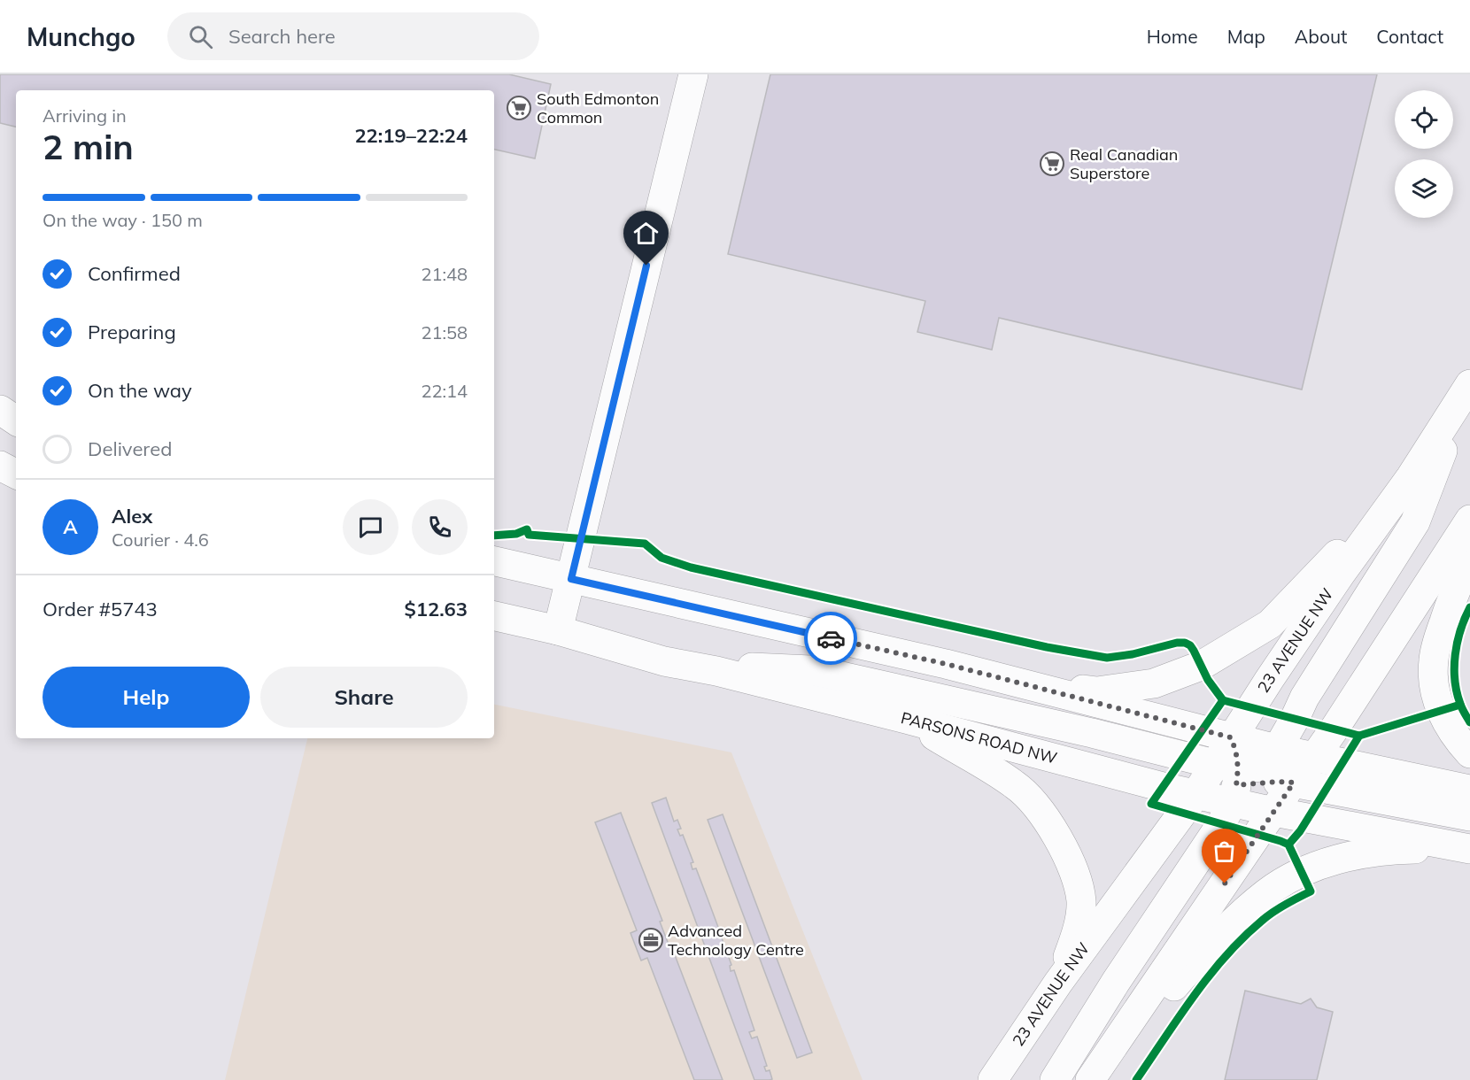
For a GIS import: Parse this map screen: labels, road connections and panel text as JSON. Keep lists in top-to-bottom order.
{
  "streets": {
    "main road": ["23 AVENUE NW", "PARSONS ROAD NW"]
  },
  "crossings": [
    ["23 AVENUE NW", "PARSONS ROAD NW"]
  ],
  "places": {
    "supermarket": ["South Edmonton Common", "Real Canadian Superstore"],
    "office": ["Advanced Technology Centre"]
  },
  "page": {
    "header": "Munchgo",
    "search": "Search here",
    "nav": [
      "Home",
      "Map",
      "About",
      "Contact"
    ],
    "heading": ["2 min", "Arriving in", "22:19–22:24"],
    "panel": [
      "Alex",
      "Courier · 4.6",
      "Order #5743",
      "$12.63"
    ],
    "bar": "On the way · 150 m",
    "list": [
      ["Confirmed", "21:48"],
      ["Preparing", "21:58"],
      ["On the way", "22:14"],
      "Delivered"
    ],
    "round": "A",
    "buttons": ["Help", "Share"]
  }
}
